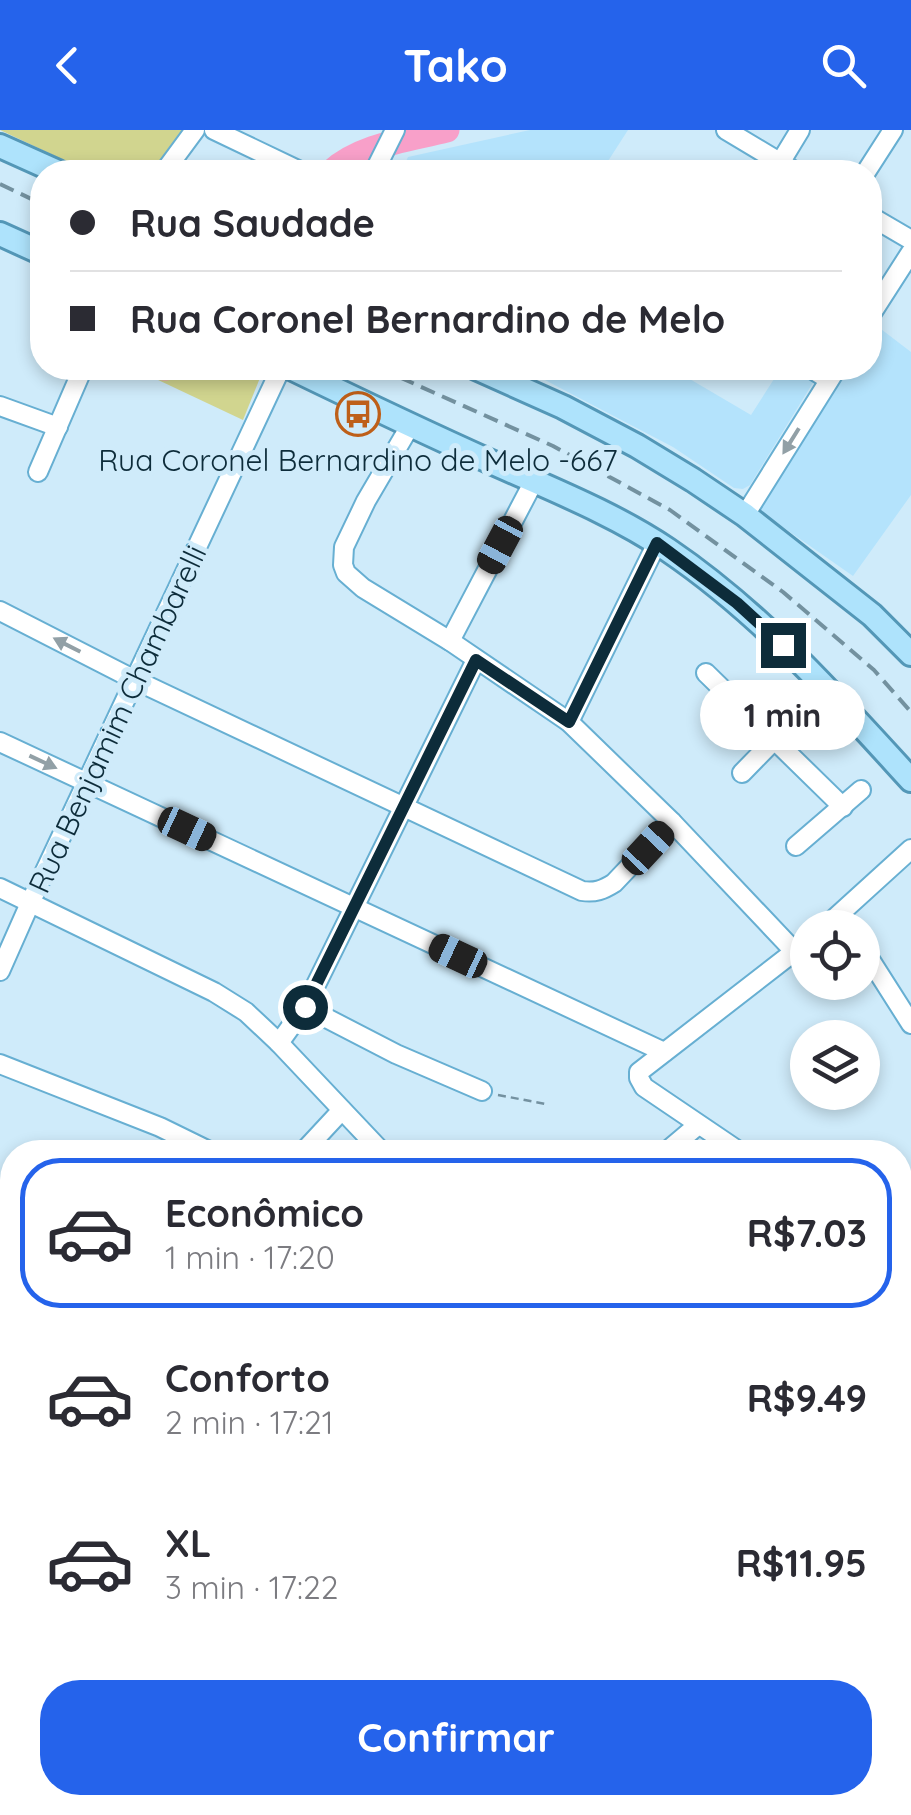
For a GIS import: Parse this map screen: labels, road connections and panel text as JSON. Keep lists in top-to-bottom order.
{
  "streets": {
    "street": ["Rua Benjamim Chambarelli"]
  },
  "places": {
    "bus stop": ["Rua Coronel Bernardino de Melo -667"]
  },
  "page": {
    "header": "Tako",
    "banner": ["Rua Saudade", "Rua Coronel Bernardino de Melo"],
    "bubble": "1 min",
    "list": [
      {
        "name": "Econômico",
        "note": "1 min · 17:20",
        "value": "R$7.03"
      },
      {
        "name": "Conforto",
        "note": "2 min · 17:21",
        "value": "R$9.49"
      },
      {
        "name": "XL",
        "note": "3 min · 17:22",
        "value": "R$11.95"
      }
    ],
    "buttons": "Confirmar"
  }
}
